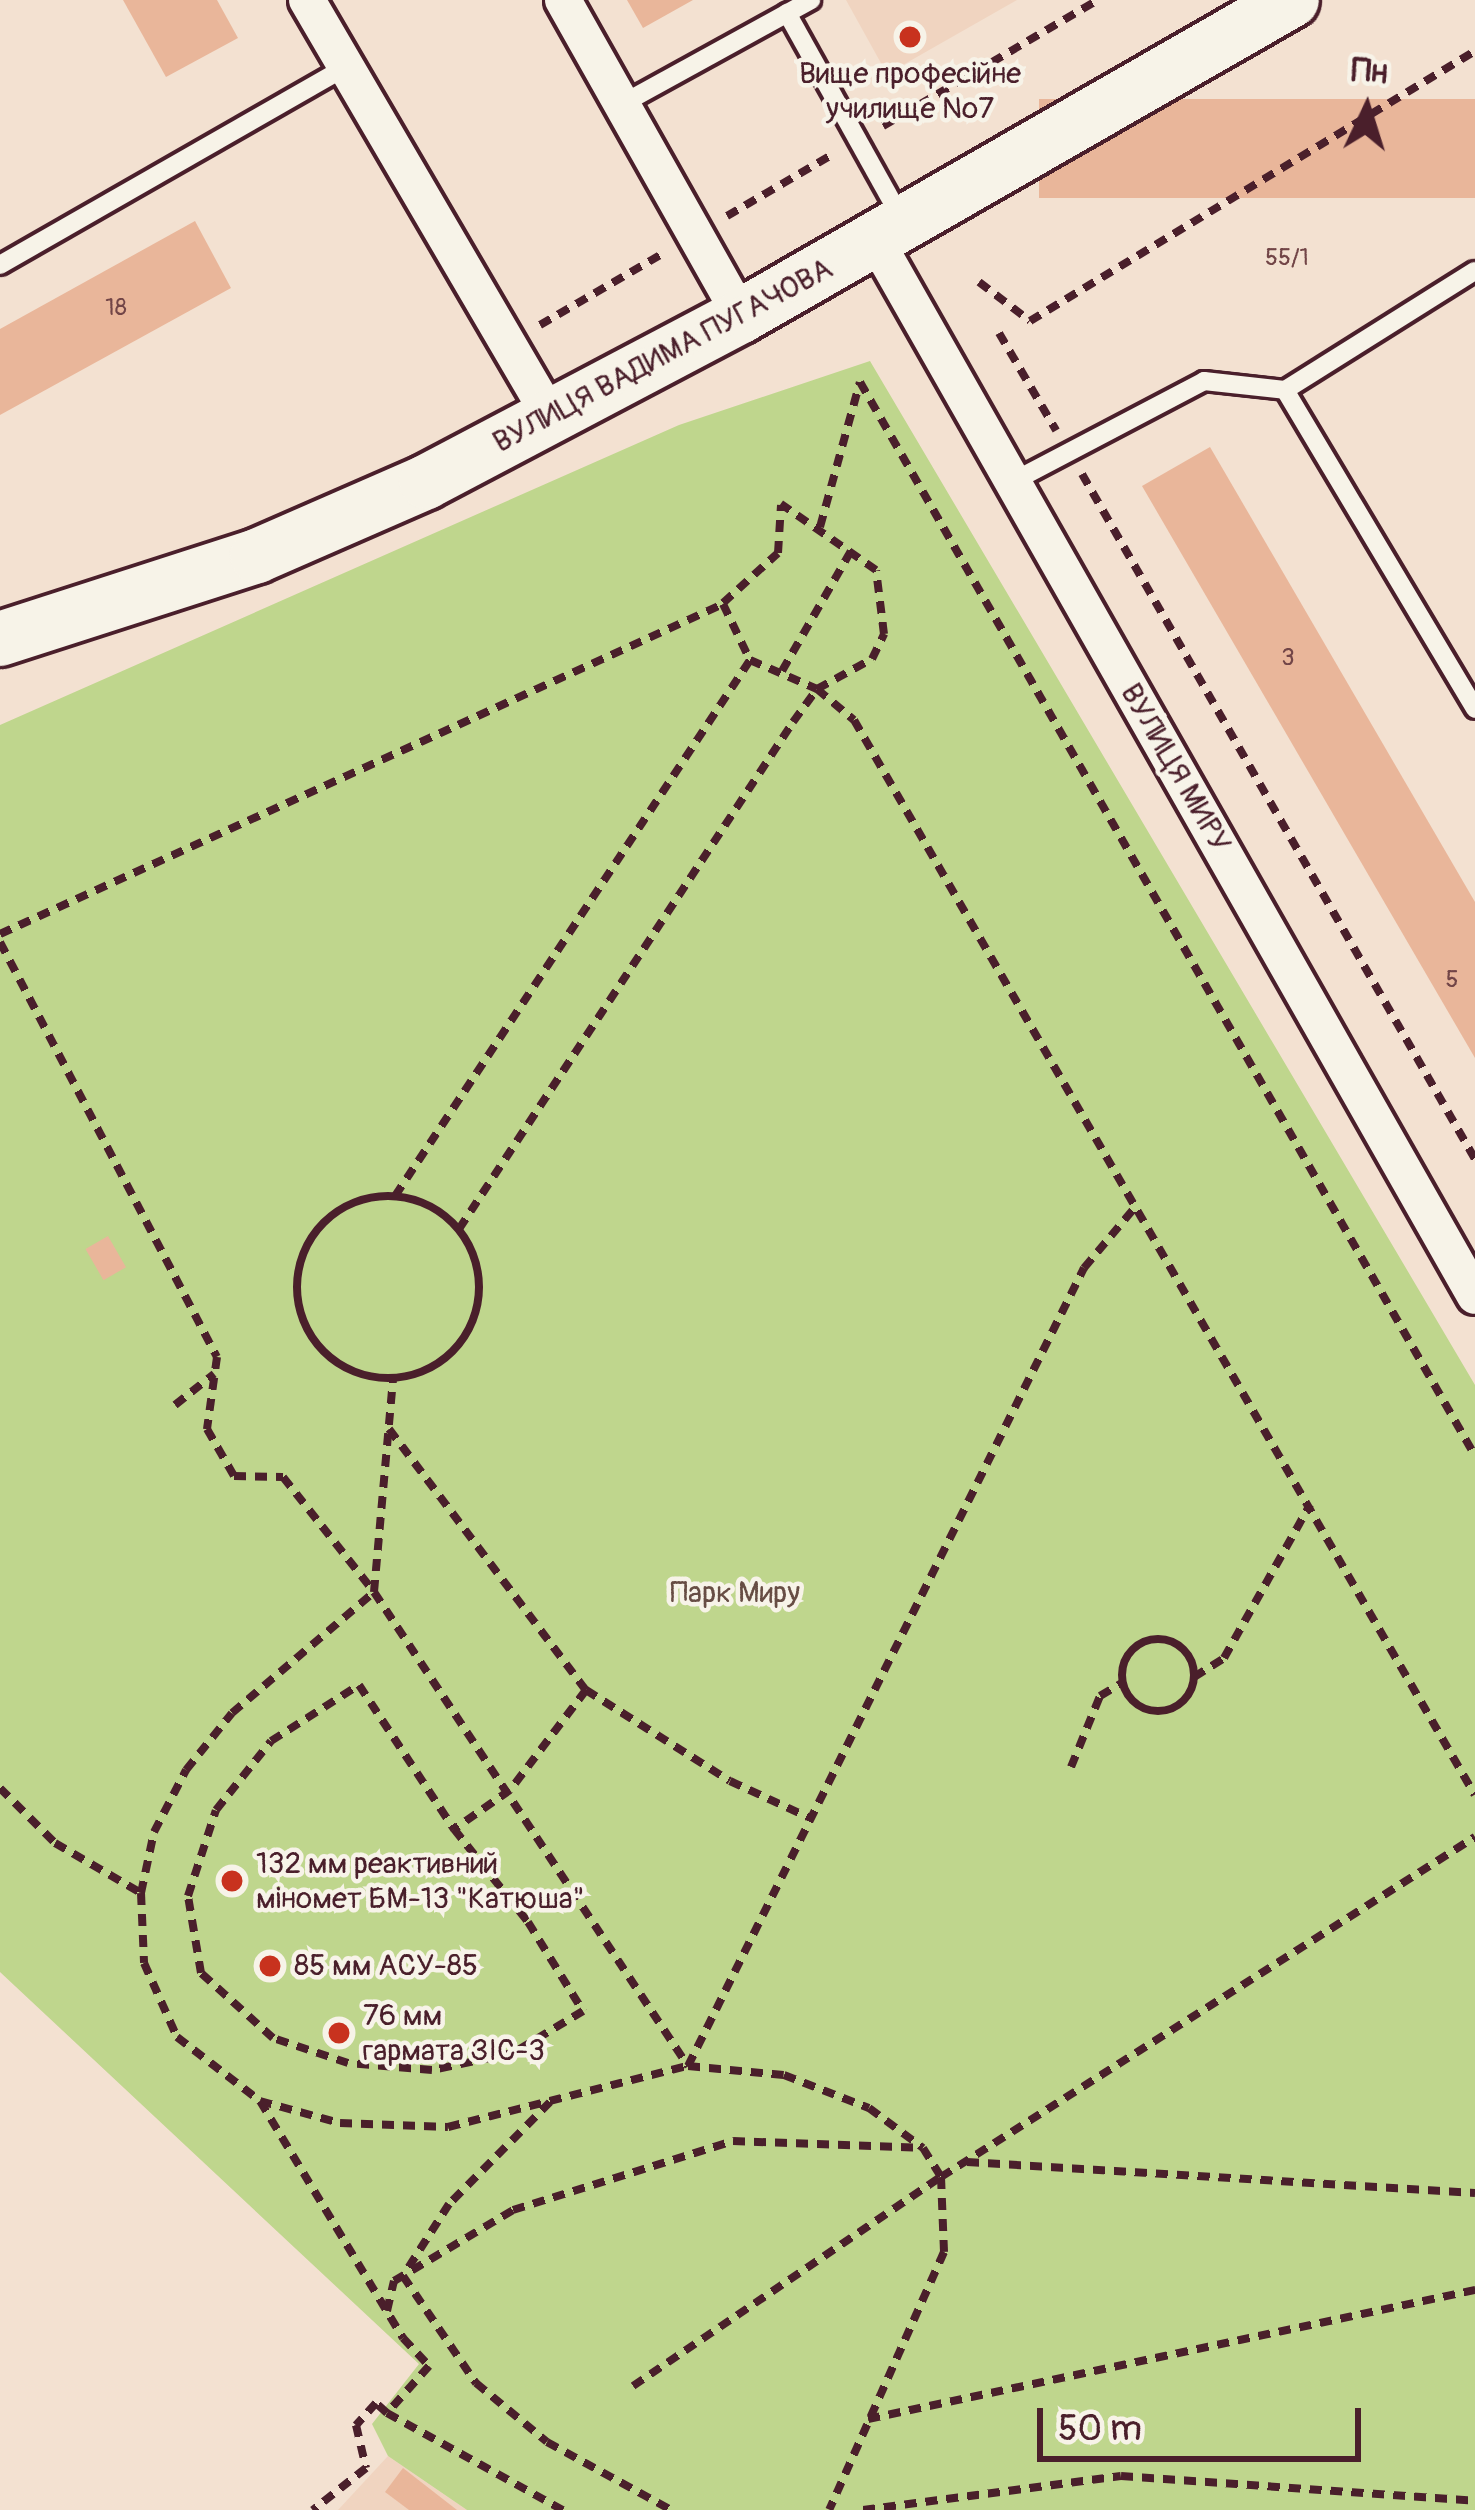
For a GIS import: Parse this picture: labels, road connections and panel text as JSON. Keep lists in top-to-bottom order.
{
  "streets": {
    "street": ["ВУЛИЦЯ ВАДИМА ПУГАЧОВА", "ВУЛИЦЯ МИРУ"]
  },
  "crossings": [
    ["ВУЛИЦЯ ВАДИМА ПУГАЧОВА", "ВУЛИЦЯ МИРУ"]
  ],
  "parks": ["Парк Миру"],
  "places": [
    "Вище професійне училище №7",
    "132 мм реактивний міномет БМ-13 \"Катюша\"",
    "85 мм АСУ-85",
    "76 мм гармата ЗІС-3"
  ],
  "house_numbers": [
    "55/1",
    "18",
    "3",
    "5"
  ],
  "scale_bar": "50 m",
  "north": "top"
}
